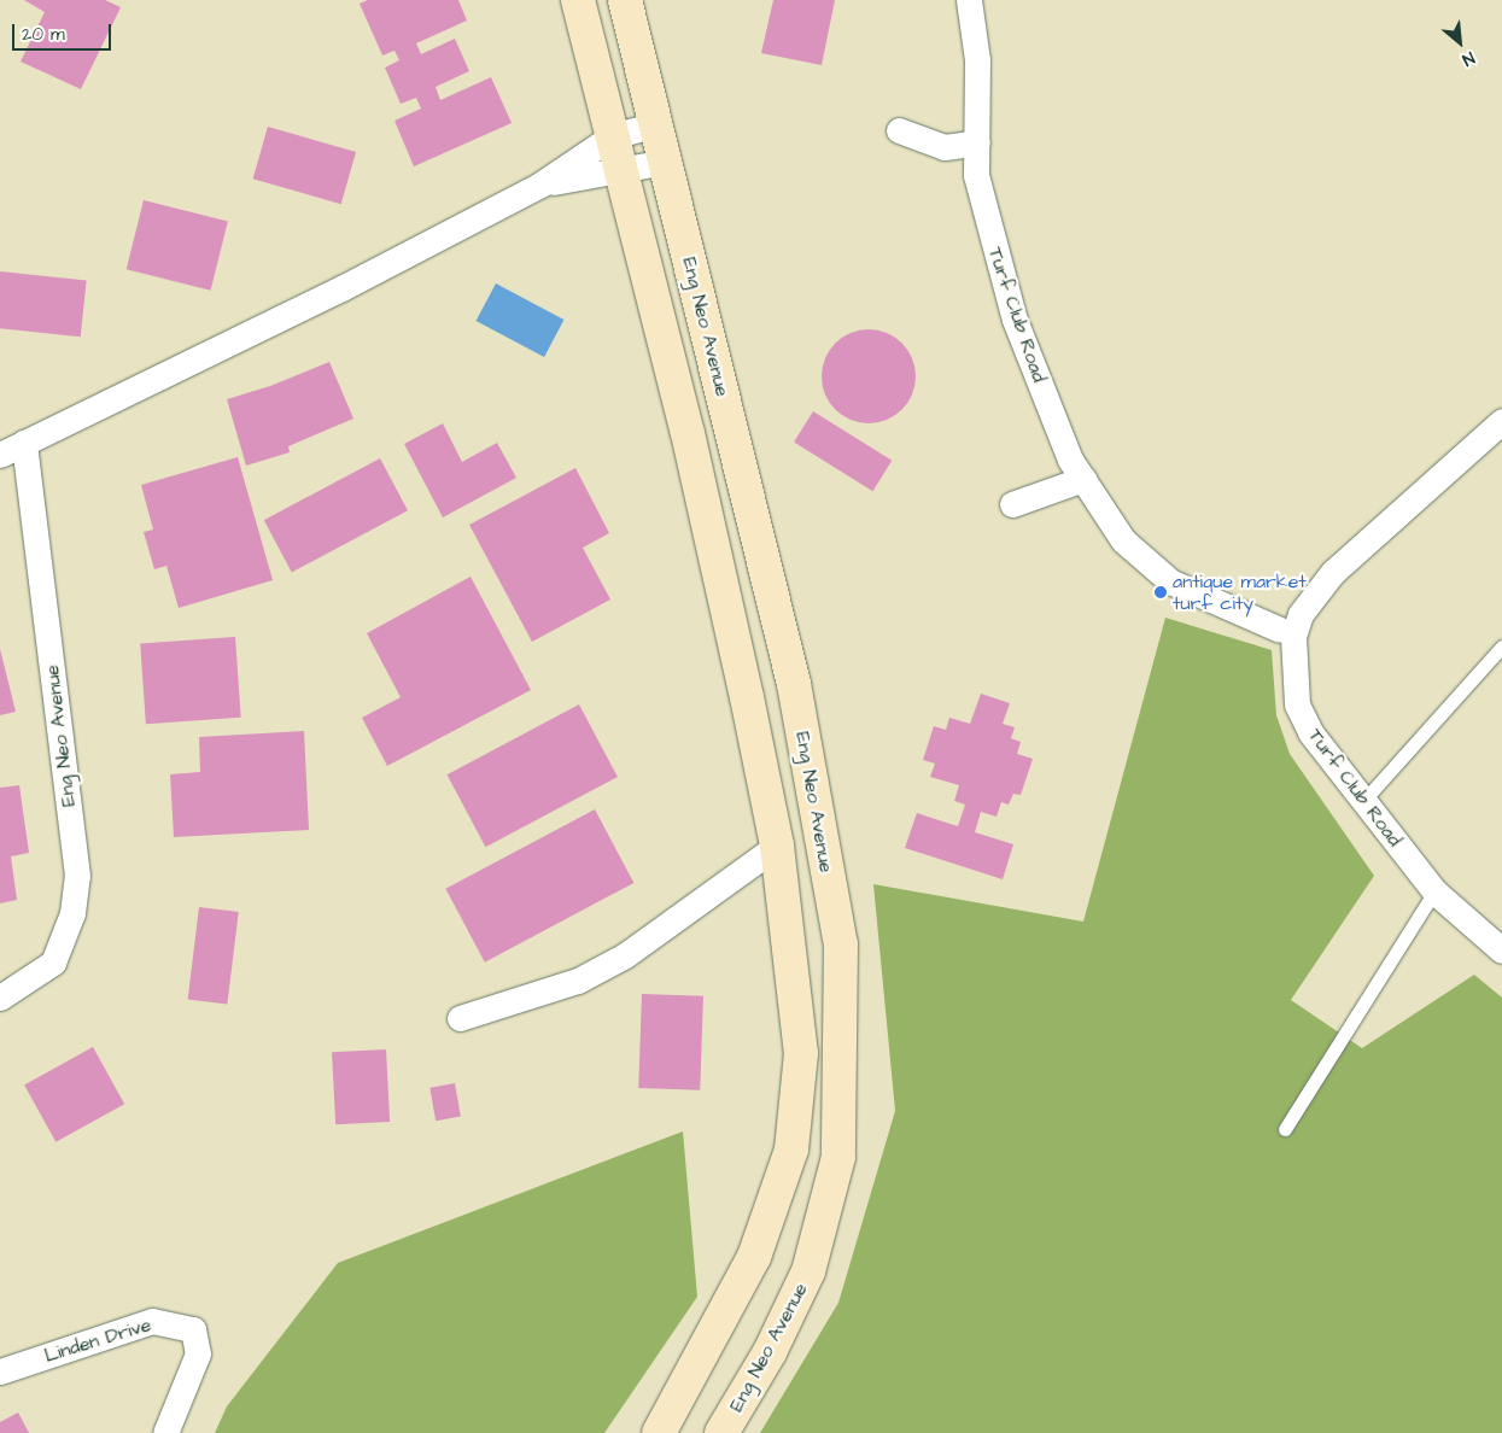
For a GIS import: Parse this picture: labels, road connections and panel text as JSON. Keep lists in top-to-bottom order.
{
  "streets": {
    "main road": ["Eng Neo Avenue"],
    "street": ["Turf Club Road", "Linden Drive"]
  },
  "places": ["antique market turf city"],
  "scale_bar": "20 m",
  "north": "bottom right"
}
